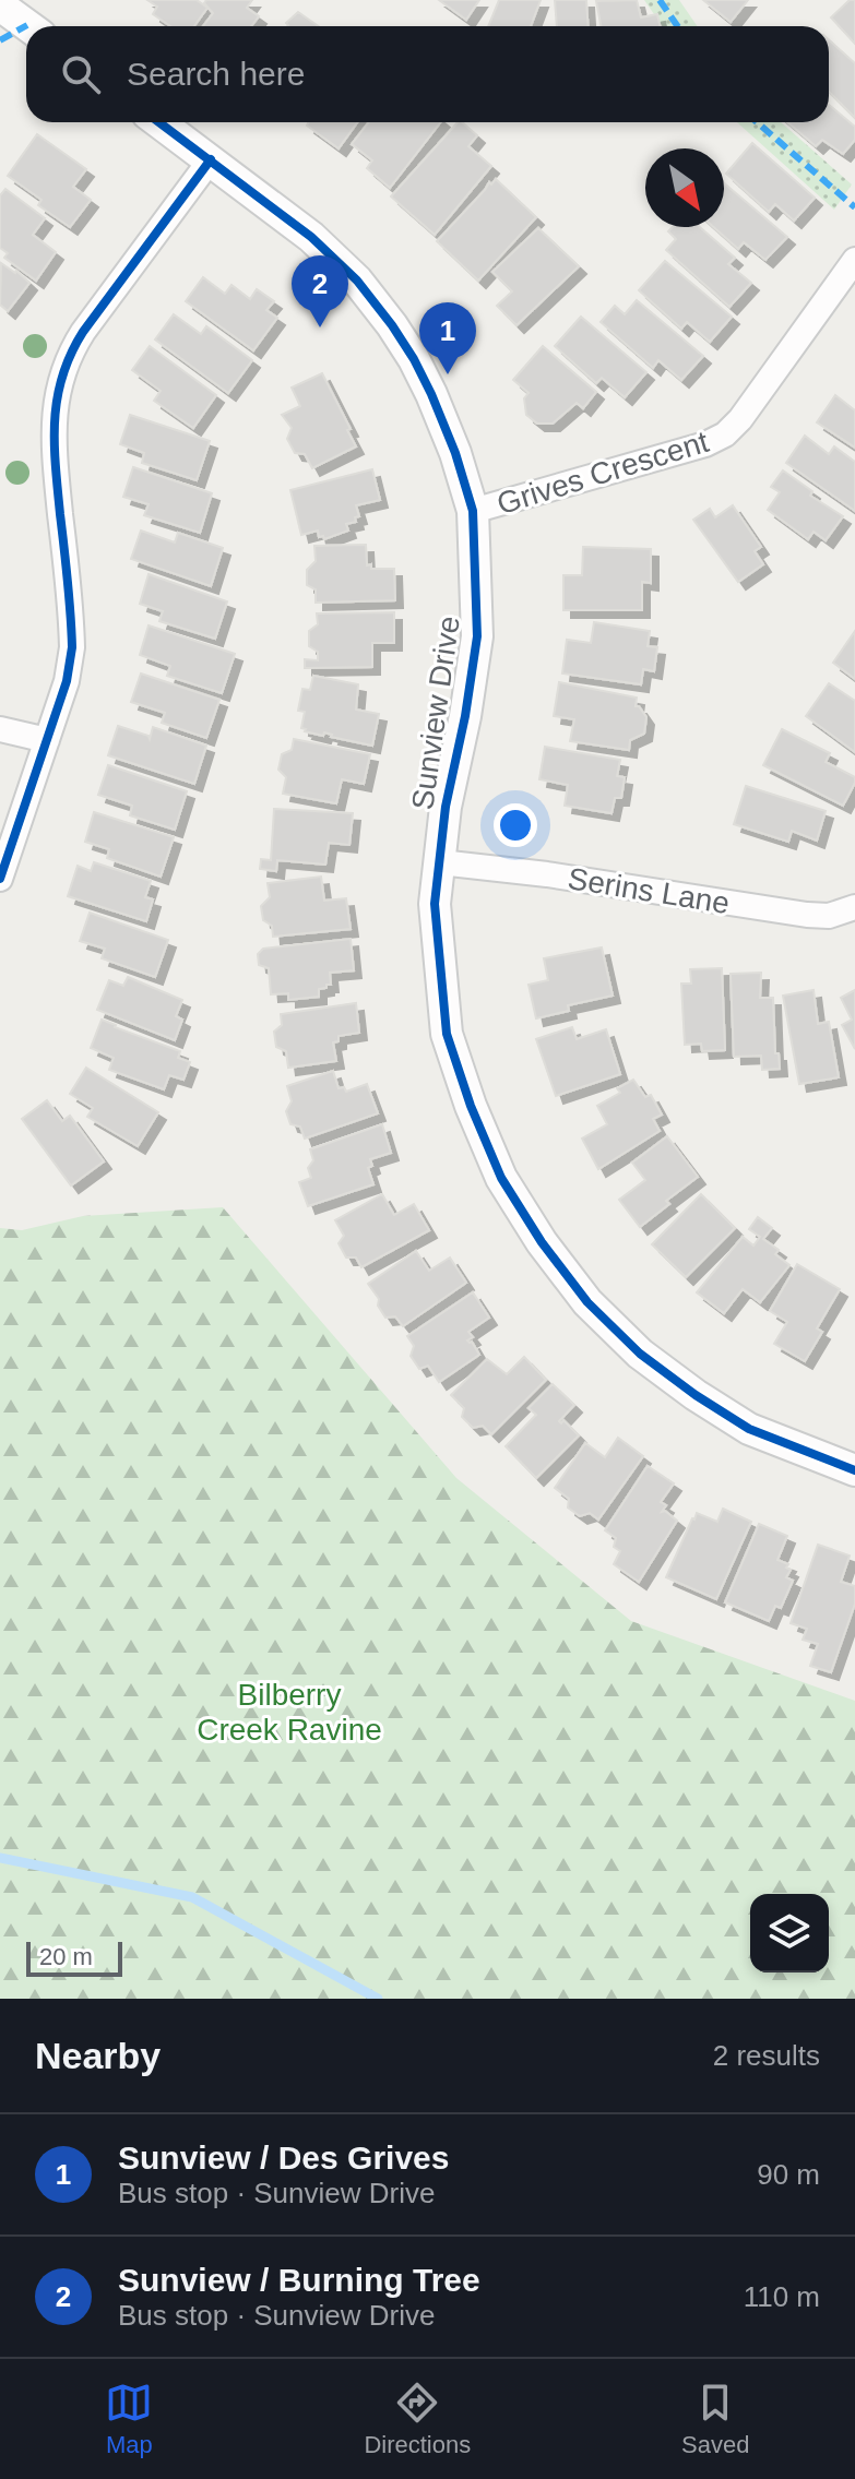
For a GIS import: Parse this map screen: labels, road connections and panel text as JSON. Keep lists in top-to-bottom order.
{
  "streets": {
    "street": ["Grives Crescent", "Sunview Drive", "Serins Lane"]
  },
  "crossings": [
    ["Grives Crescent", "Sunview Drive"],
    ["Sunview Drive", "Serins Lane"]
  ],
  "parks": ["Bilberry Creek Ravine"],
  "scale_bar": "20 m",
  "north": "bottom right",
  "page": {
    "search": "Search here",
    "pins": ["2", "1"],
    "scale": "20 m",
    "heading": ["Nearby", "2 results"],
    "list": [
      {
        "mark": "1",
        "name": "Sunview / Des Grives",
        "note": "Bus stop · Sunview Drive",
        "value": "90 m"
      },
      {
        "mark": "2",
        "name": "Sunview / Burning Tree",
        "note": "Bus stop · Sunview Drive",
        "value": "110 m"
      }
    ],
    "nav": ["Map", "Directions", "Saved"]
  }
}
